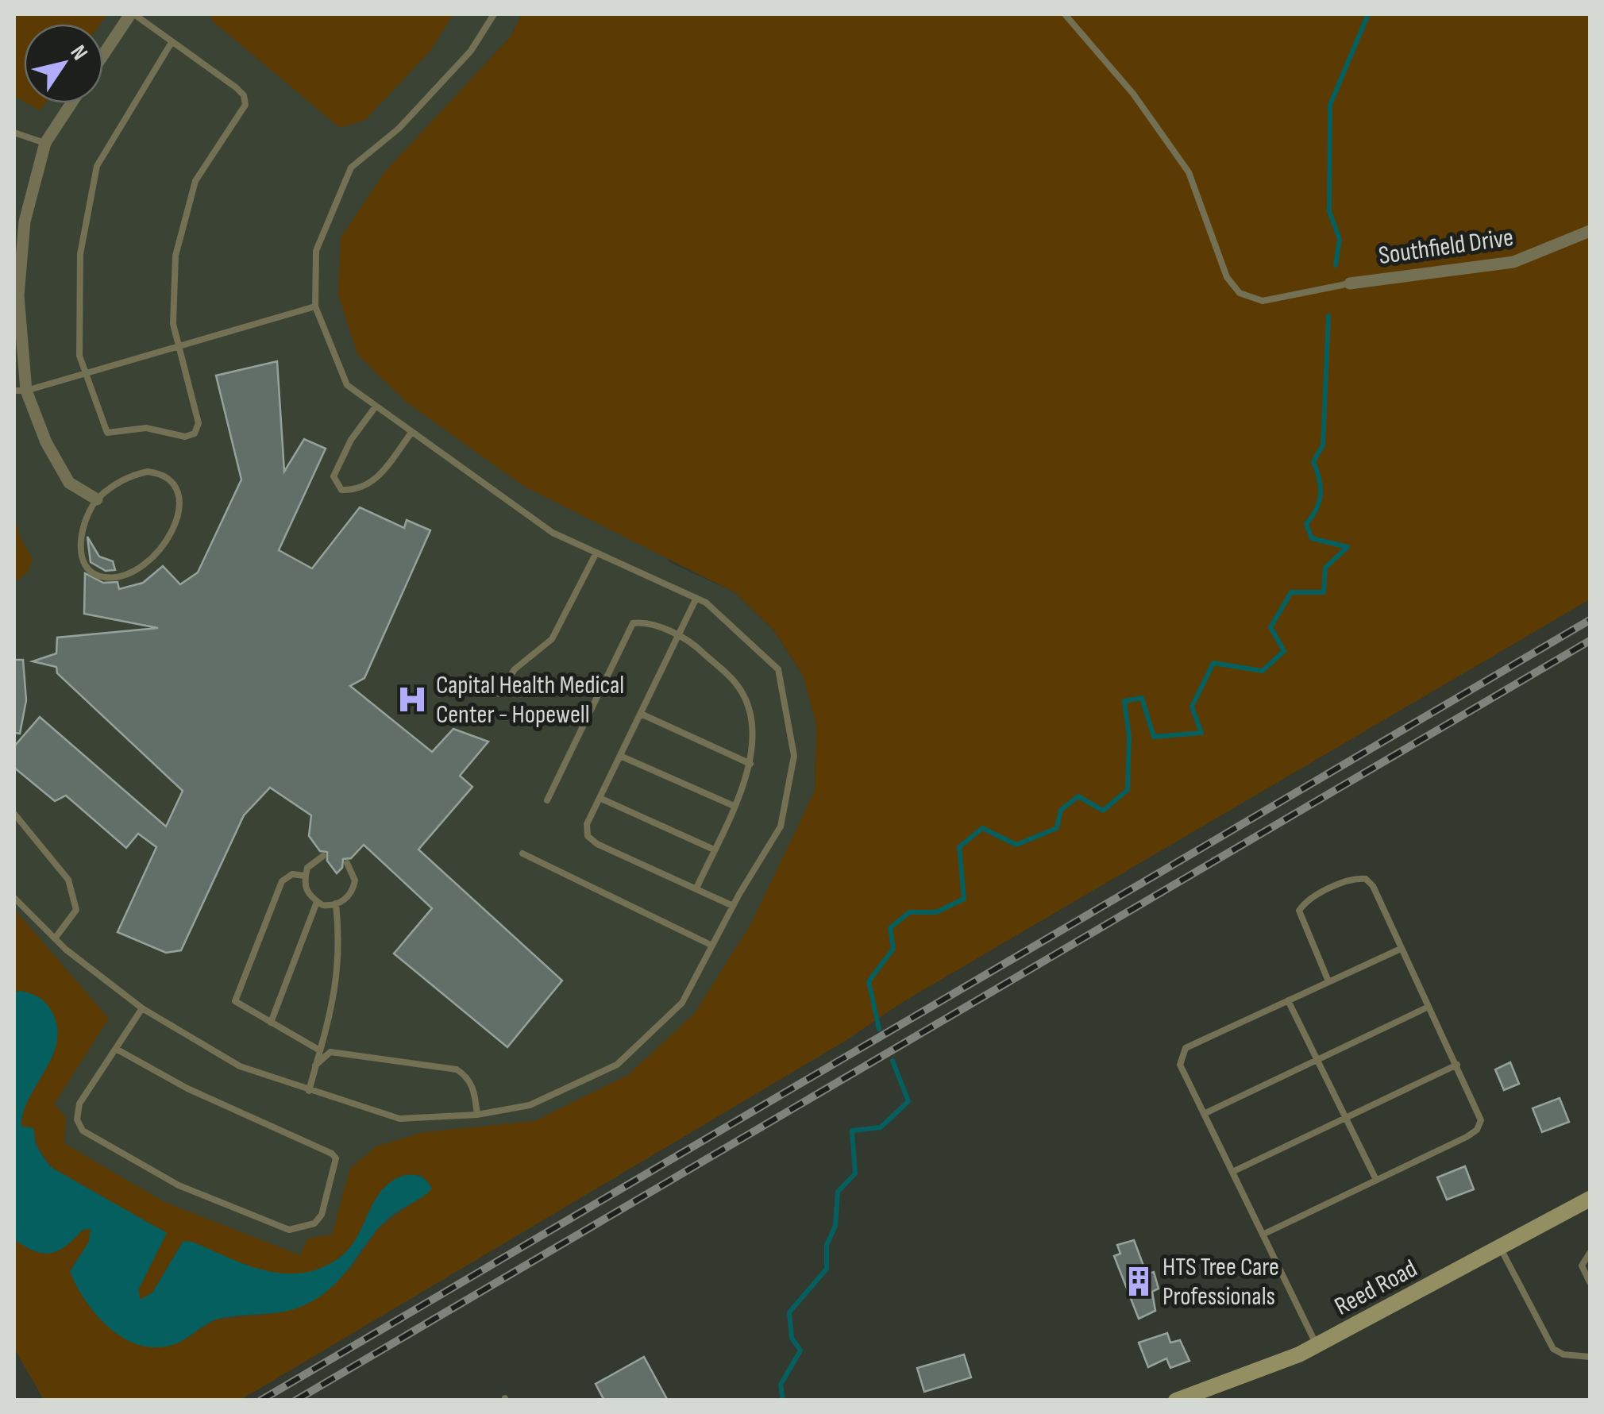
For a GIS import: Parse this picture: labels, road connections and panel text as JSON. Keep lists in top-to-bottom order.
{
  "streets": {
    "street": ["Southfield Drive", "Reed Road"]
  },
  "places": {
    "hospital": ["Capital Health Medical Center - Hopewell"],
    "building": ["HTS Tree Care Professionals"]
  },
  "north": "top right"
}
